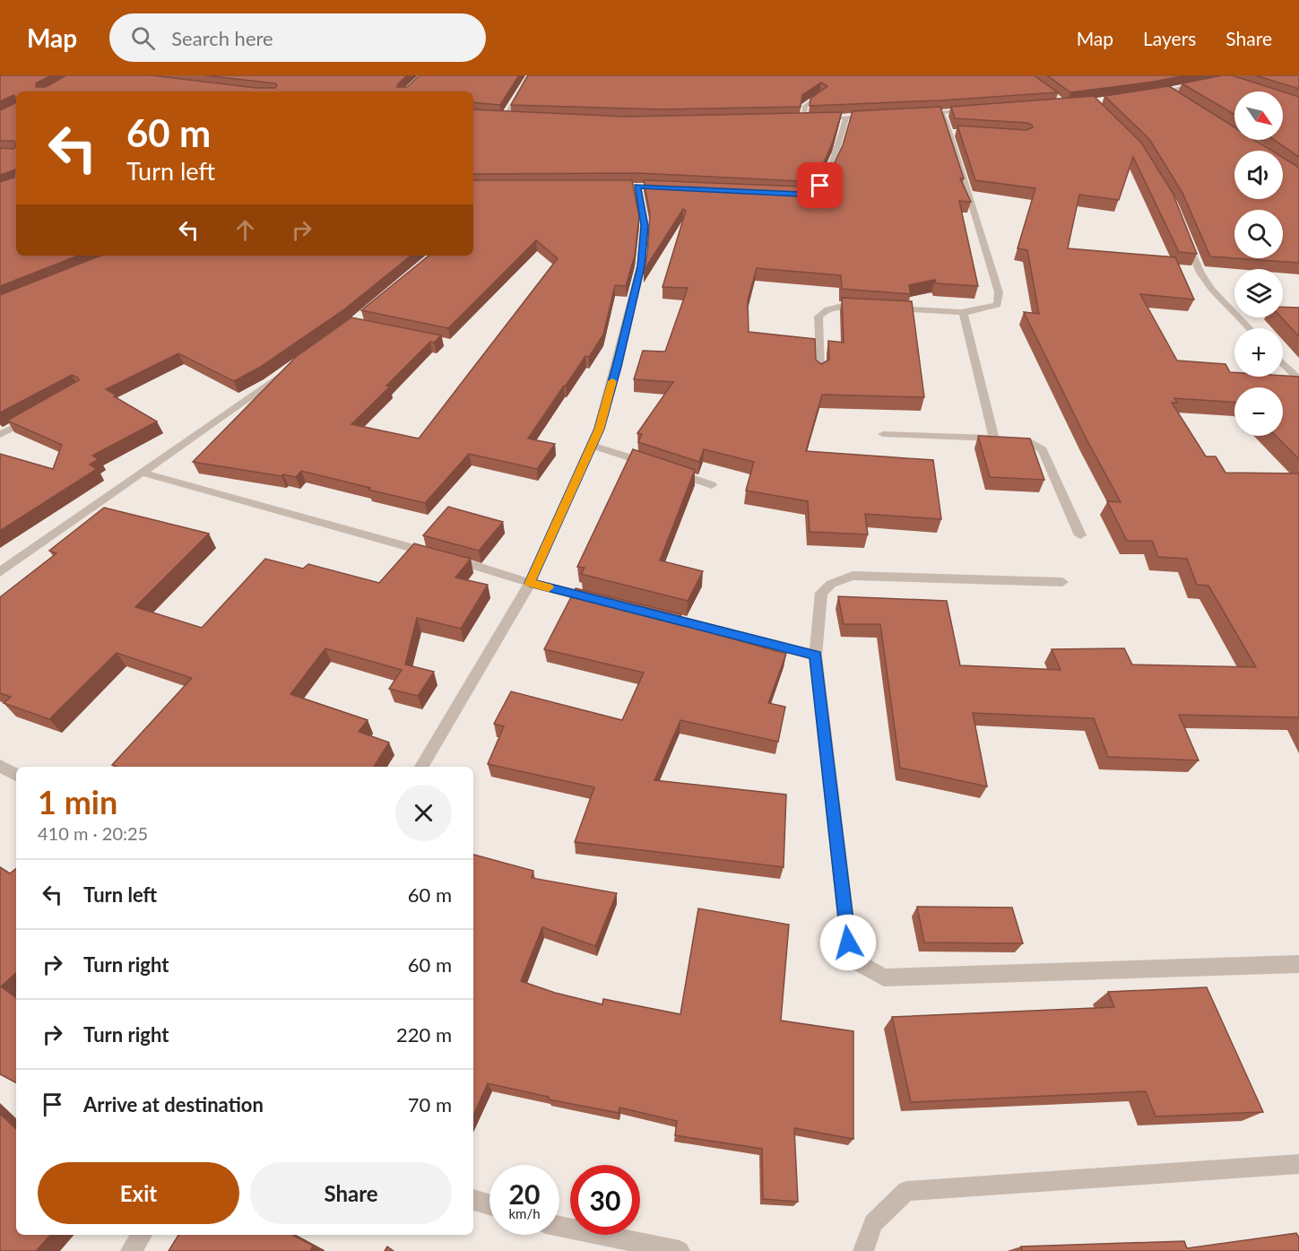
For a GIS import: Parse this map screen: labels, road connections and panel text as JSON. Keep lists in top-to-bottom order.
{
  "north": "bottom right",
  "page": {
    "header": "Map",
    "search": "Search here",
    "nav": ["Map", "Layers", "Share"],
    "map_buttons": ["+", "−"],
    "turn": ["60 m", "Turn left"],
    "heading": ["1 min", "410 m · 20:25"],
    "list": [
      {
        "name": "Turn left",
        "value": "60 m"
      },
      {
        "name": "Turn right",
        "value": "60 m"
      },
      {
        "name": "Turn right",
        "value": "220 m"
      },
      {
        "name": "Arrive at destination",
        "value": "70 m"
      }
    ],
    "buttons": ["Exit", "Share"],
    "speed": "20 km/h",
    "limit": "30"
  }
}
